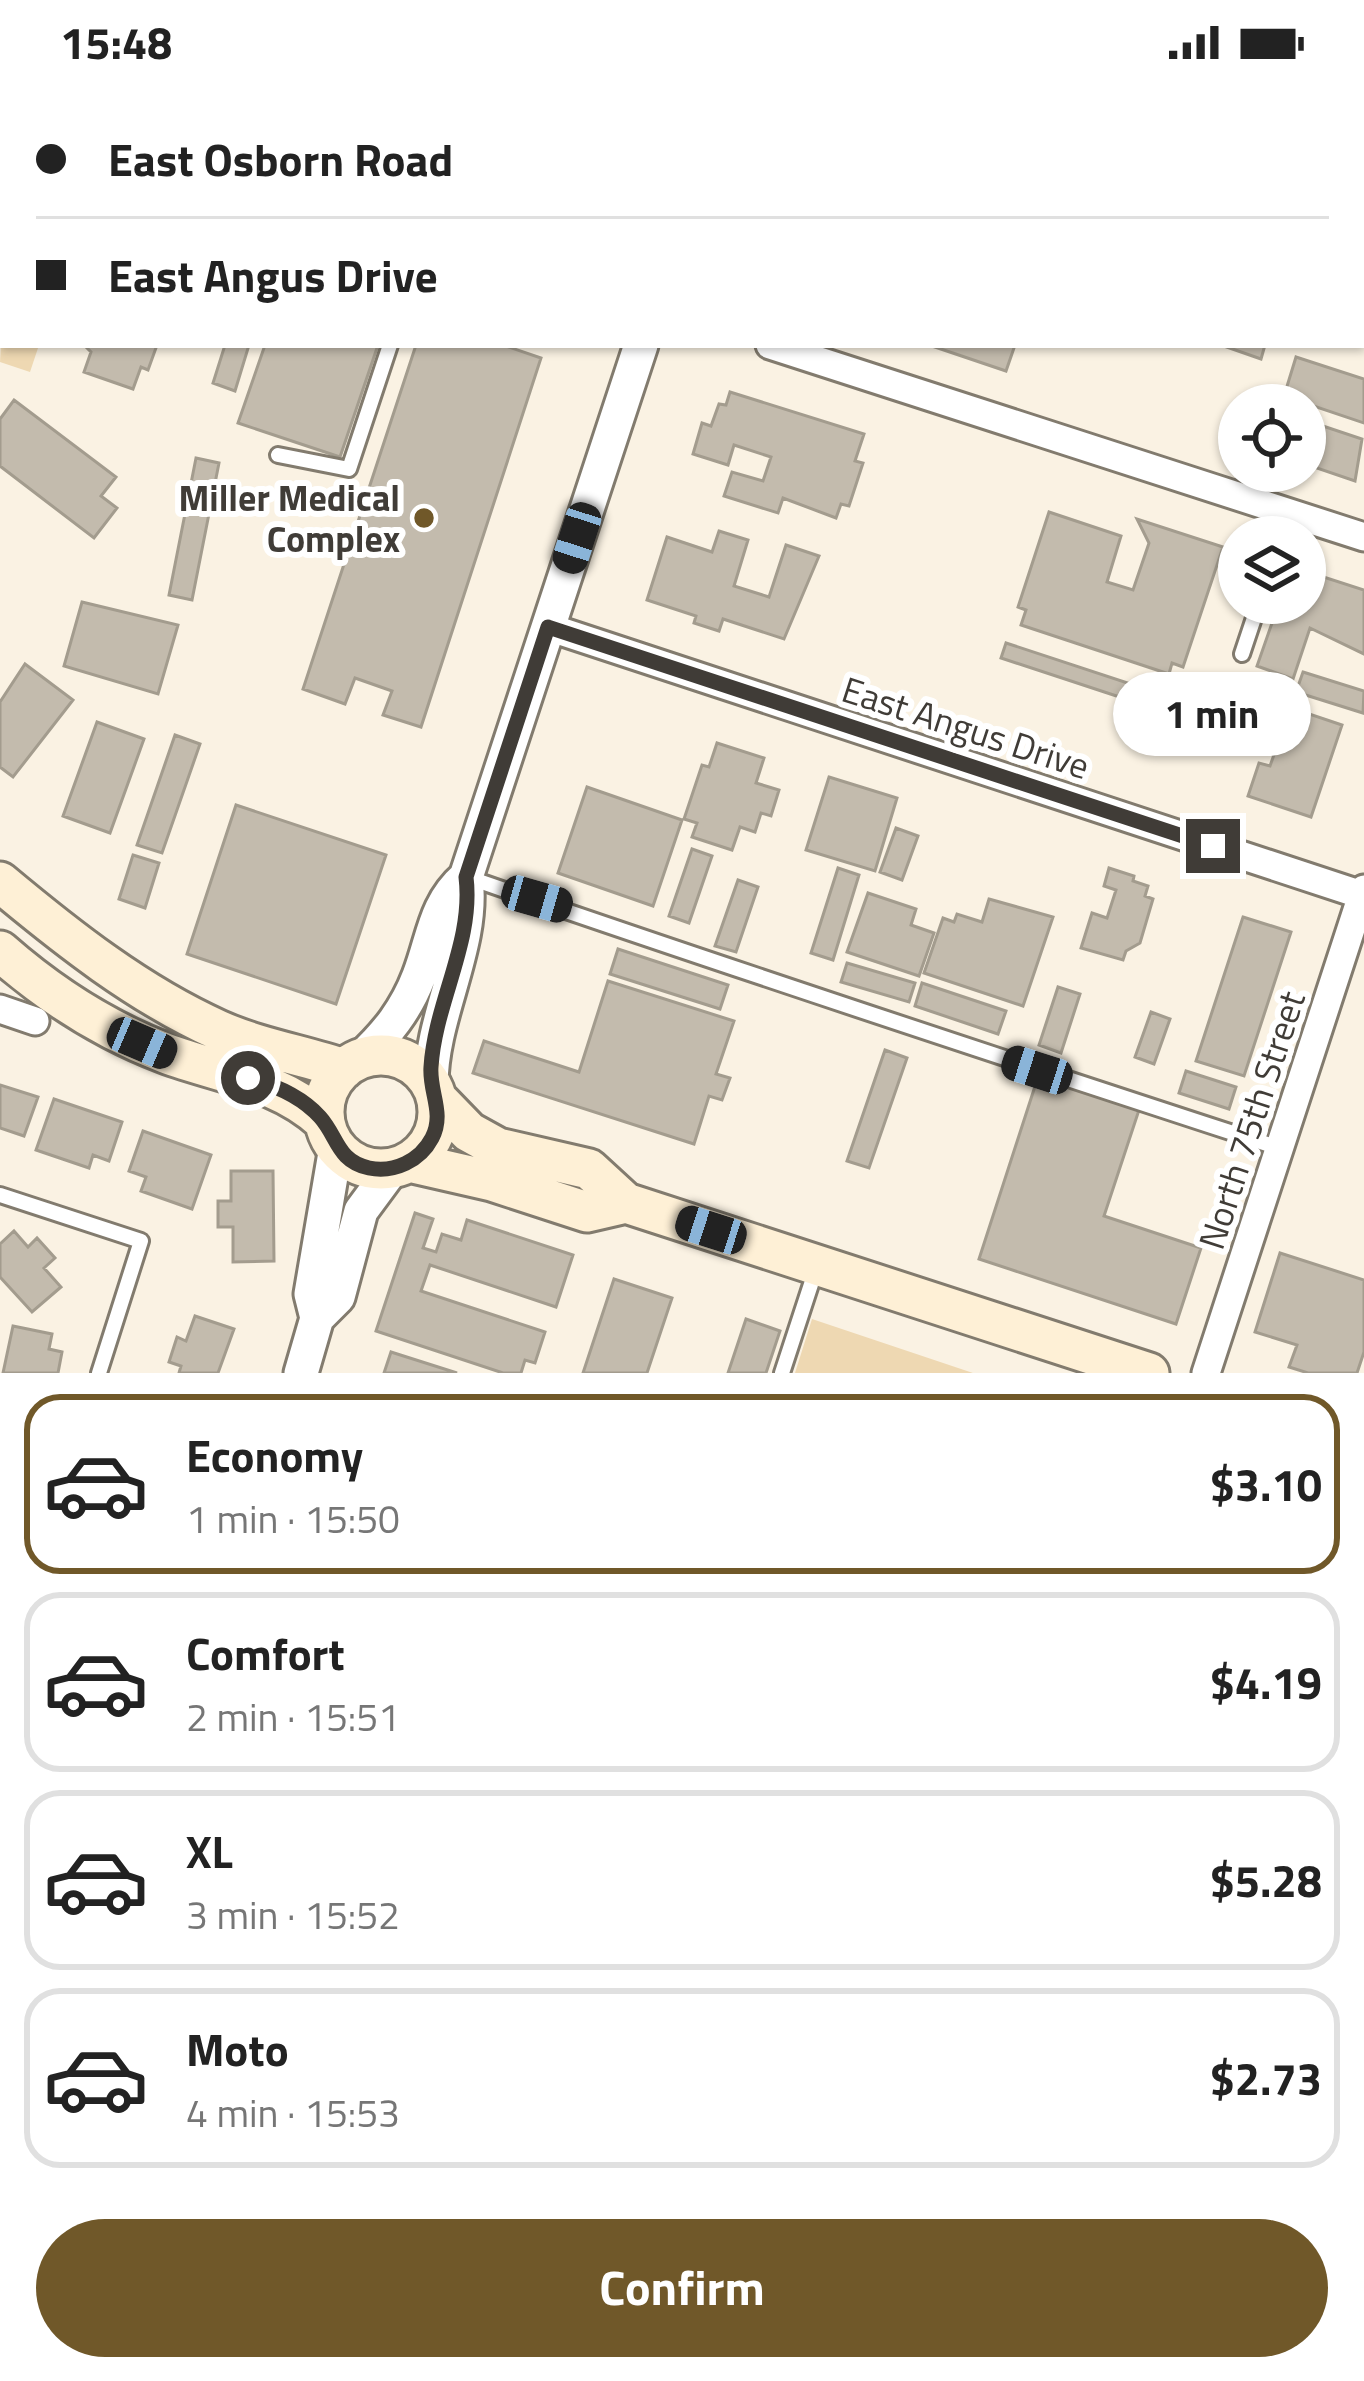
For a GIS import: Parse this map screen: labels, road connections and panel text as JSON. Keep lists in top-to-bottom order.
{
  "streets": {
    "street": ["East Angus Drive", "North 75th Street"]
  },
  "crossings": [
    ["East Angus Drive", "North 75th Street"]
  ],
  "places": ["Miller Medical Complex"],
  "page": {
    "status": "15:48",
    "banner": ["East Osborn Road", "East Angus Drive"],
    "bubble": "1 min",
    "list": [
      {
        "name": "Economy",
        "note": "1 min · 15:50",
        "value": "$3.10"
      },
      {
        "name": "Comfort",
        "note": "2 min · 15:51",
        "value": "$4.19"
      },
      {
        "name": "XL",
        "note": "3 min · 15:52",
        "value": "$5.28"
      },
      {
        "name": "Moto",
        "note": "4 min · 15:53",
        "value": "$2.73"
      }
    ],
    "buttons": "Confirm"
  }
}
